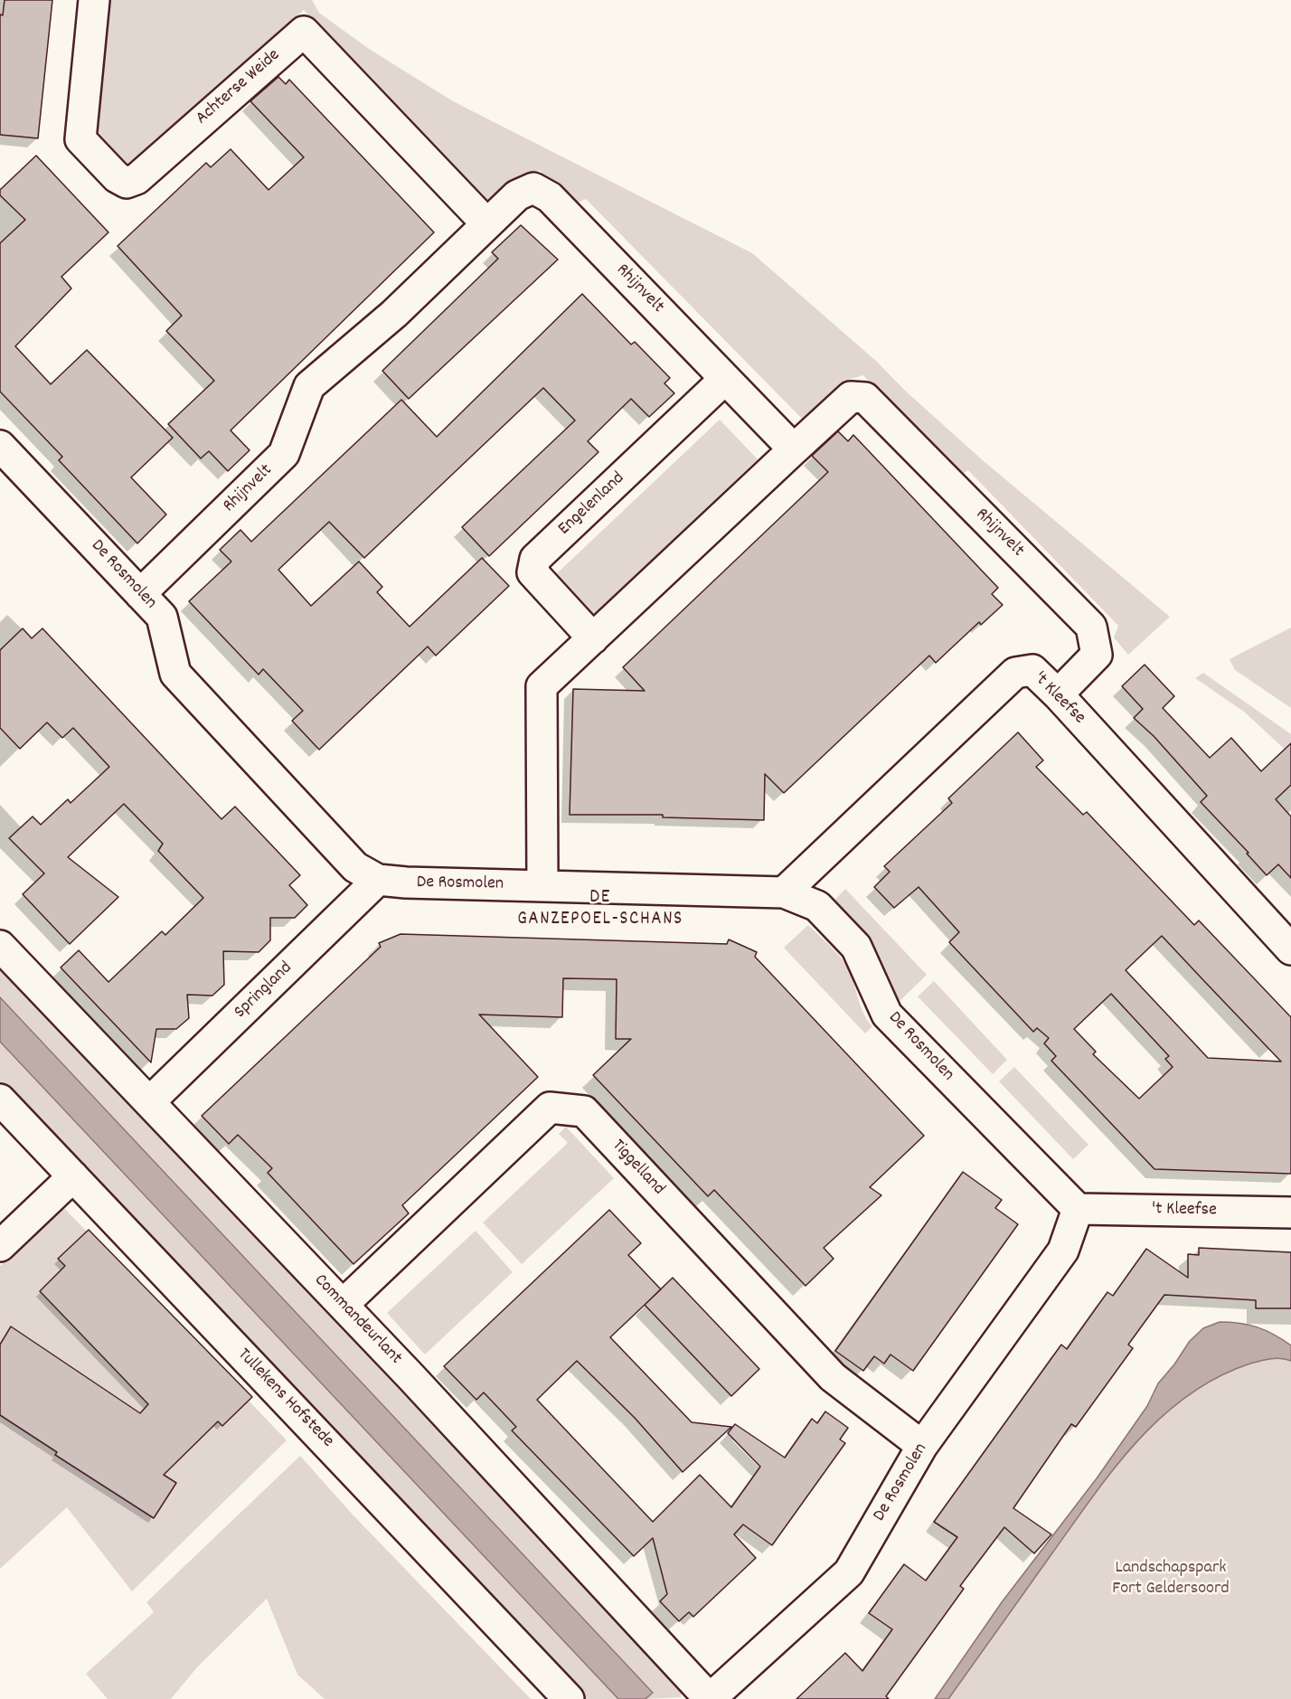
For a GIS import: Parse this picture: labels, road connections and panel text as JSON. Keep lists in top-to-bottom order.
{
  "streets": {
    "street": [
      "Achterse Weide",
      "Rhijnvelt",
      "Engelenland",
      "De Rosmolen",
      "'t Kleefse",
      "Springland",
      "Tiggelland",
      "Commandeurlant",
      "Tullekens Hofstede"
    ]
  },
  "crossings": [
    ["Achterse Weide", "Rhijnvelt"],
    ["Rhijnvelt", "Engelenland"],
    ["Rhijnvelt", "De Rosmolen"],
    ["Rhijnvelt", "'t Kleefse"],
    ["De Rosmolen", "'t Kleefse"],
    ["De Rosmolen", "Springland"],
    ["De Rosmolen", "Tiggelland"],
    ["De Rosmolen", "Commandeurlant"],
    ["Springland", "Commandeurlant"],
    ["Tiggelland", "Commandeurlant"]
  ],
  "districts": ["DE GANZEPOEL-SCHANS"],
  "parks": ["Landschapspark Fort Geldersoord"]
}
